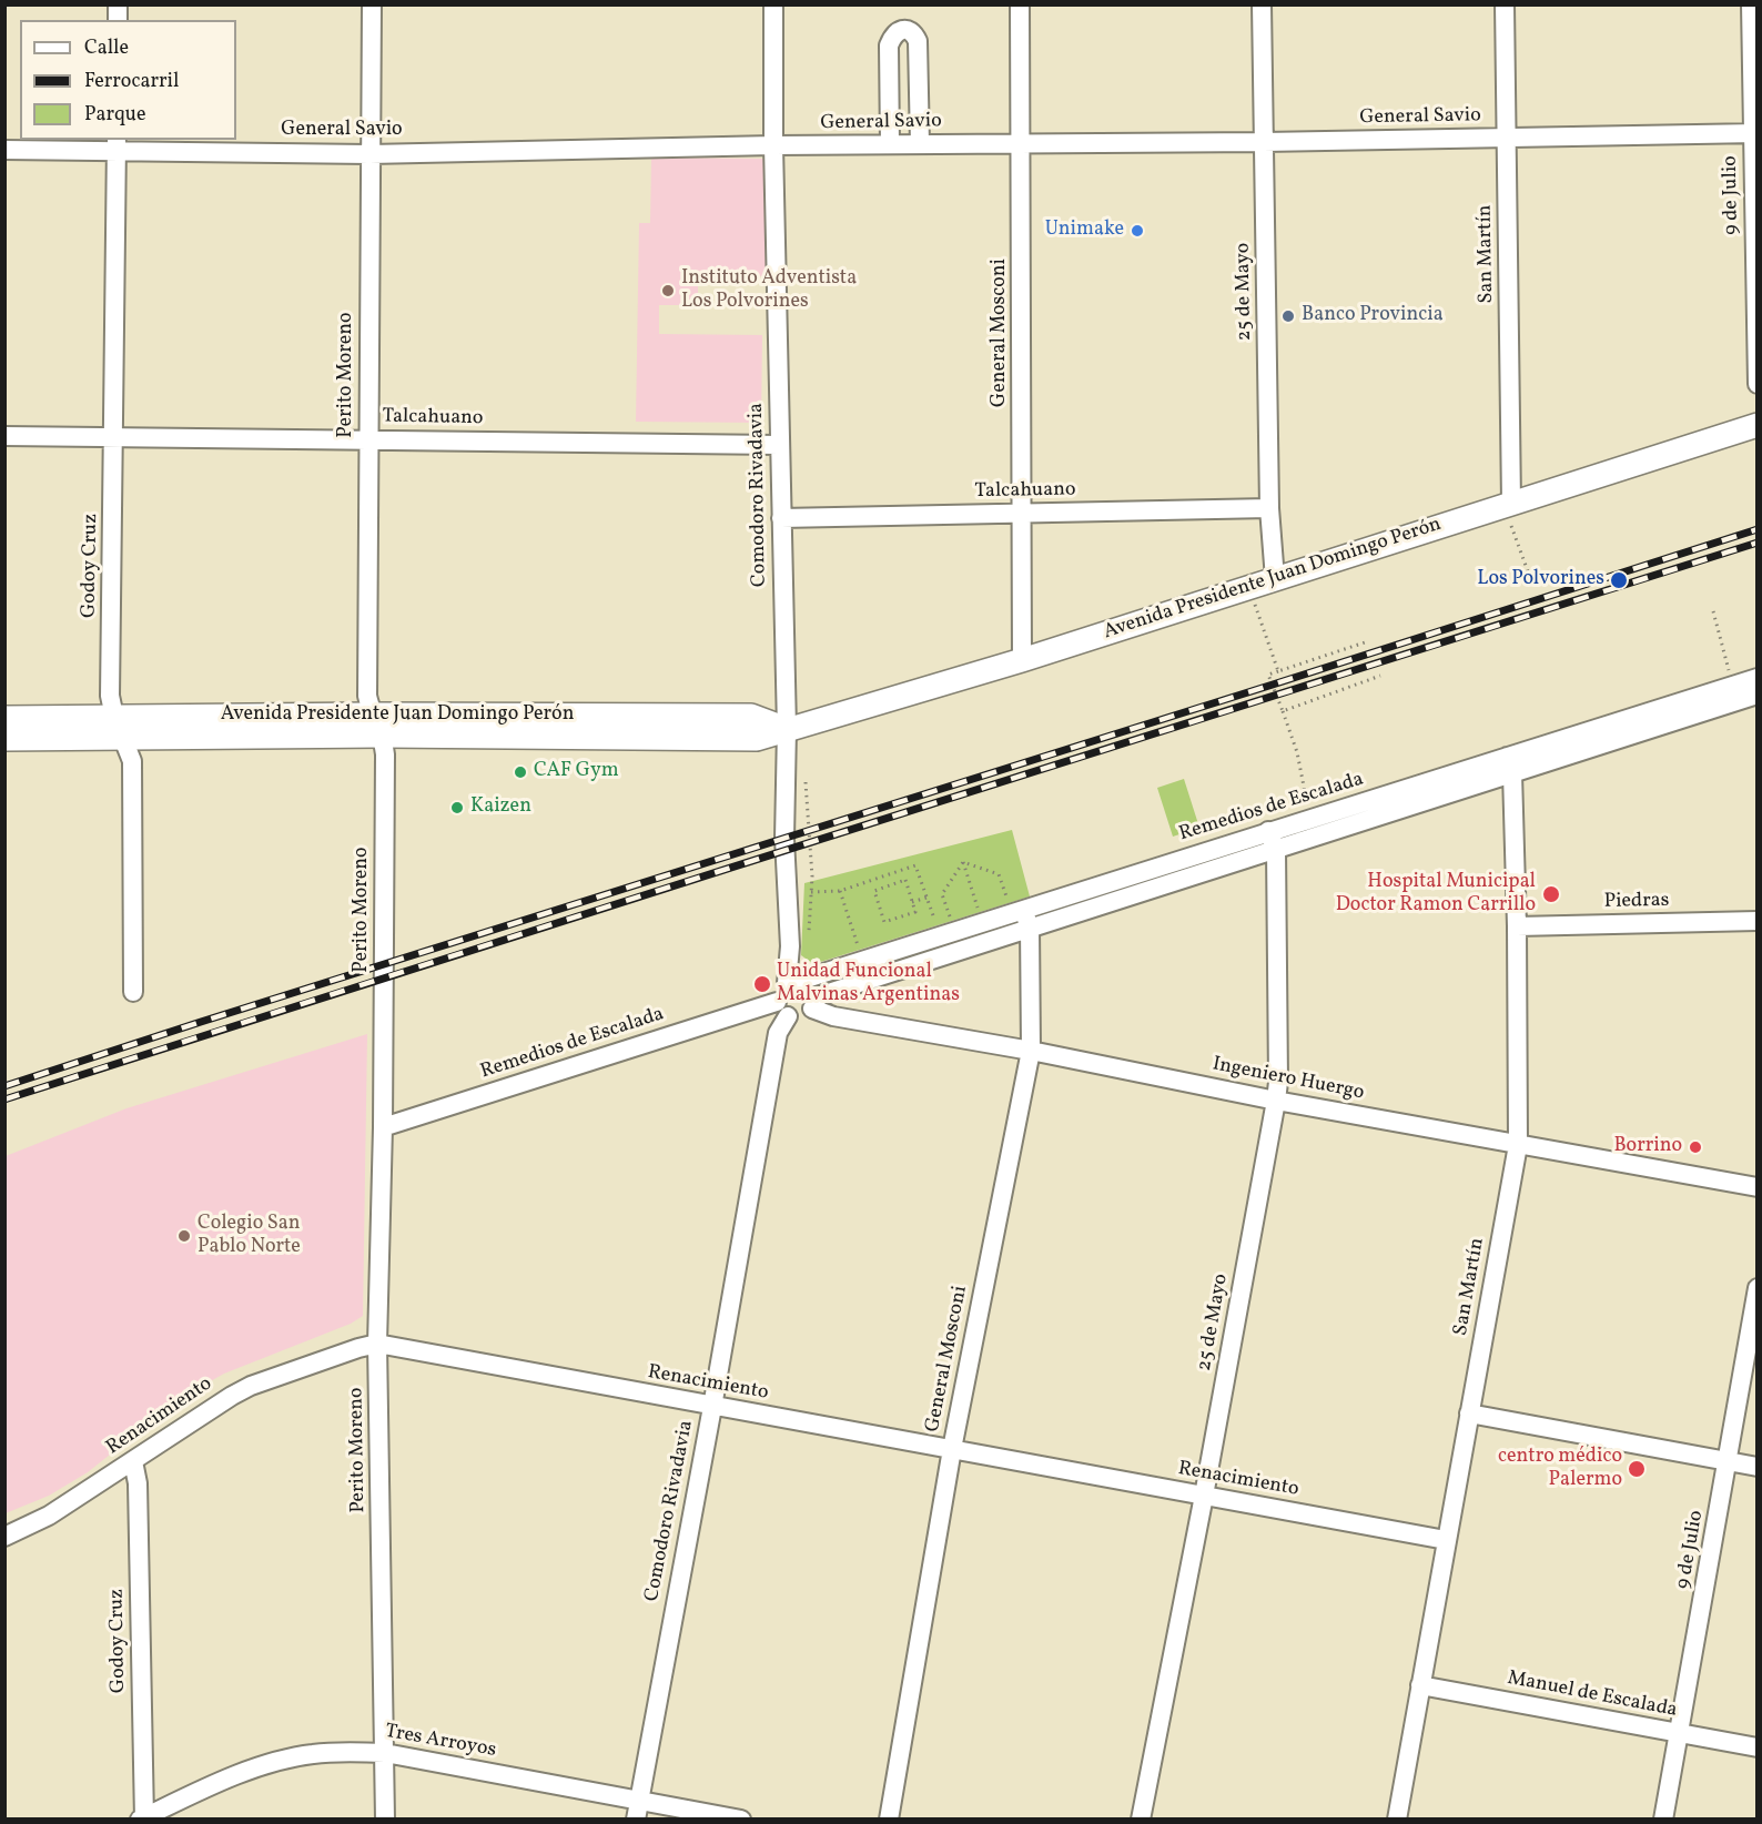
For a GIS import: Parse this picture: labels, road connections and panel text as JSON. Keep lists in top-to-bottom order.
{
  "streets": {
    "main road": ["Avenida Presidente Juan Domingo Perón"],
    "street": [
      "General Savio",
      "9 de Julio",
      "San Martín",
      "25 de Mayo",
      "General Mosconi",
      "Perito Moreno",
      "Talcahuano",
      "Comodoro Rivadavia",
      "Godoy Cruz",
      "Remedios de Escalada",
      "Piedras",
      "Ingeniero Huergo",
      "Renacimiento",
      "Manuel de Escalada",
      "Tres Arroyos"
    ]
  },
  "crossings": [
    ["General Savio", "9 de Julio"],
    ["General Savio", "San Martín"],
    ["General Savio", "25 de Mayo"],
    ["General Savio", "General Mosconi"],
    ["General Savio", "Perito Moreno"],
    ["General Savio", "Comodoro Rivadavia"],
    ["General Savio", "Godoy Cruz"],
    ["9 de Julio", "Manuel de Escalada"],
    ["San Martín", "Avenida Presidente Juan Domingo Perón"],
    ["San Martín", "Remedios de Escalada"],
    ["San Martín", "Piedras"],
    ["San Martín", "Ingeniero Huergo"],
    ["San Martín", "Renacimiento"],
    ["San Martín", "Manuel de Escalada"],
    ["25 de Mayo", "Talcahuano"],
    ["25 de Mayo", "Avenida Presidente Juan Domingo Perón"],
    ["25 de Mayo", "Remedios de Escalada"],
    ["25 de Mayo", "Ingeniero Huergo"],
    ["25 de Mayo", "Renacimiento"],
    ["General Mosconi", "Talcahuano"],
    ["General Mosconi", "Avenida Presidente Juan Domingo Perón"],
    ["General Mosconi", "Remedios de Escalada"],
    ["General Mosconi", "Ingeniero Huergo"],
    ["General Mosconi", "Renacimiento"],
    ["Perito Moreno", "Talcahuano"],
    ["Perito Moreno", "Avenida Presidente Juan Domingo Perón"],
    ["Perito Moreno", "Remedios de Escalada"],
    ["Perito Moreno", "Renacimiento"],
    ["Perito Moreno", "Tres Arroyos"],
    ["Talcahuano", "Comodoro Rivadavia"],
    ["Talcahuano", "Godoy Cruz"],
    ["Comodoro Rivadavia", "Avenida Presidente Juan Domingo Perón"],
    ["Comodoro Rivadavia", "Remedios de Escalada"],
    ["Comodoro Rivadavia", "Ingeniero Huergo"],
    ["Comodoro Rivadavia", "Renacimiento"],
    ["Comodoro Rivadavia", "Tres Arroyos"],
    ["Godoy Cruz", "Avenida Presidente Juan Domingo Perón"],
    ["Godoy Cruz", "Renacimiento"],
    ["Godoy Cruz", "Tres Arroyos"],
    ["Remedios de Escalada", "Ingeniero Huergo"]
  ],
  "places": [
    "Unimake",
    "Instituto Adventista Los Polvorines",
    "Banco Provincia",
    "Los Polvorines",
    "CAF Gym",
    "Kaizen",
    "Hospital Municipal Doctor Ramon Carrillo",
    "Unidad Funcional Malvinas Argentinas",
    "Borrino",
    "Colegio San Pablo Norte",
    "centro médico Palermo"
  ],
  "legend": ["Calle", "Ferrocarril", "Parque"]
}
